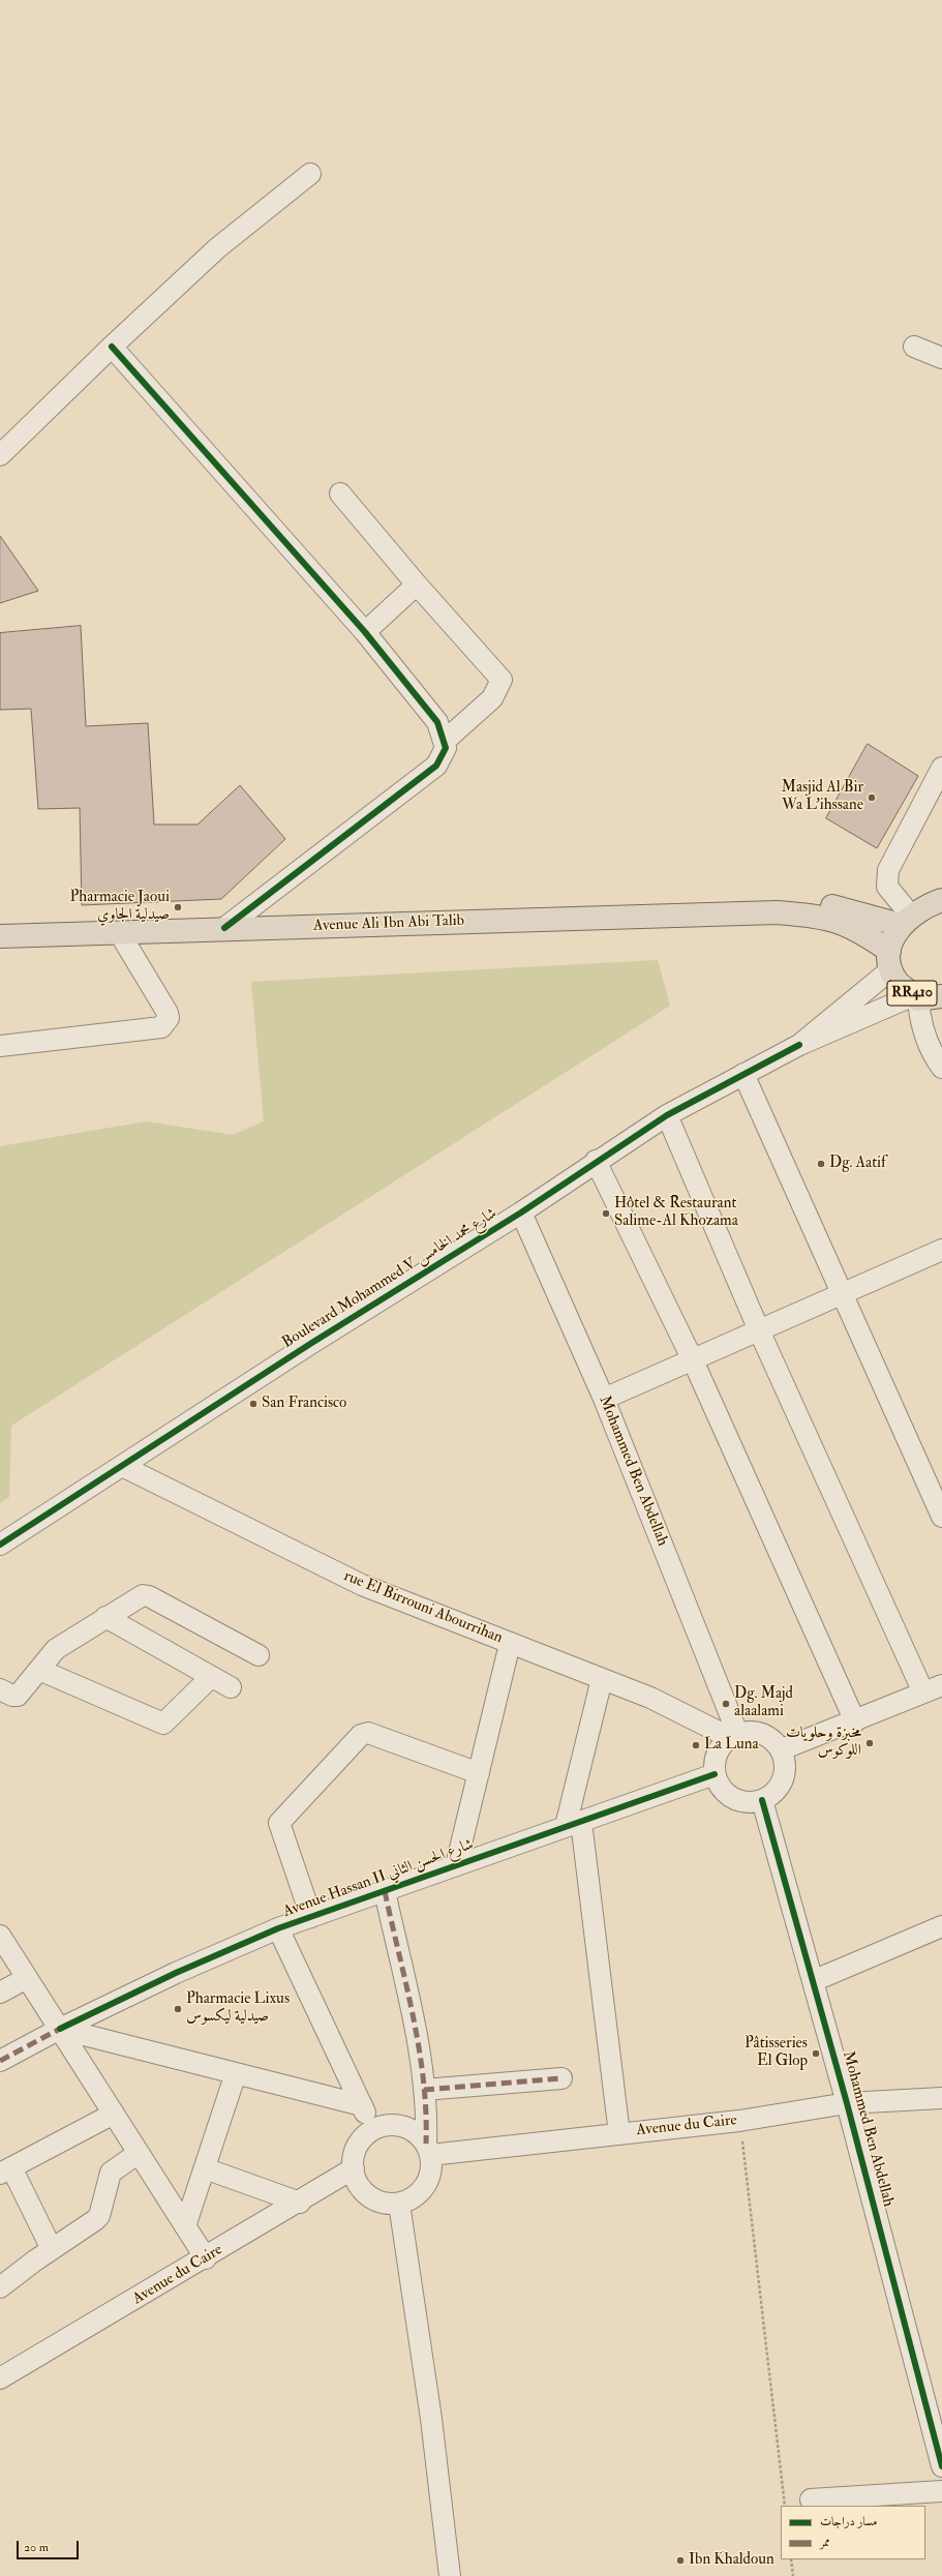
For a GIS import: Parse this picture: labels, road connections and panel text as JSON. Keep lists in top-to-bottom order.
{
  "streets": {
    "main road": ["Avenue Ali Ibn Abi Talib", "RR410"],
    "street": [
      "Boulevard Mohammed V شارع محمد الخامس",
      "Mohammed Ben Abdellah",
      "rue El Birrouni Abourrihan",
      "Avenue Hassan II شارع الحسن الثاني",
      "Avenue du Caire"
    ]
  },
  "crossings": [
    ["Avenue Ali Ibn Abi Talib", "RR410"],
    ["RR410", "Boulevard Mohammed V شارع محمد الخامس"],
    ["Boulevard Mohammed V شارع محمد الخامس", "Mohammed Ben Abdellah"],
    ["Boulevard Mohammed V شارع محمد الخامس", "rue El Birrouni Abourrihan"],
    ["Mohammed Ben Abdellah", "rue El Birrouni Abourrihan"],
    ["Mohammed Ben Abdellah", "Avenue Hassan II شارع الحسن الثاني"],
    ["Mohammed Ben Abdellah", "Avenue du Caire"],
    ["rue El Birrouni Abourrihan", "Avenue Hassan II شارع الحسن الثاني"]
  ],
  "places": [
    "Masjid Al Bir Wa L'ihssane",
    "Pharmacie Jaoui صيدلية الجاوي",
    "Dg. Aatif",
    "Hôtel & Restaurant Salime-Al Khozama",
    "San Francisco",
    "Dg. Majd alaalami",
    "مخبزة وحلويات اللوكوس",
    "La Luna",
    "Pharmacie Lixus صيدلية ليكسوس",
    "Pâtisseries El Glop",
    "Ibn Khaldoun"
  ],
  "legend": ["مسار دراجات", "ممر"],
  "scale_bar": "20 m"
}
